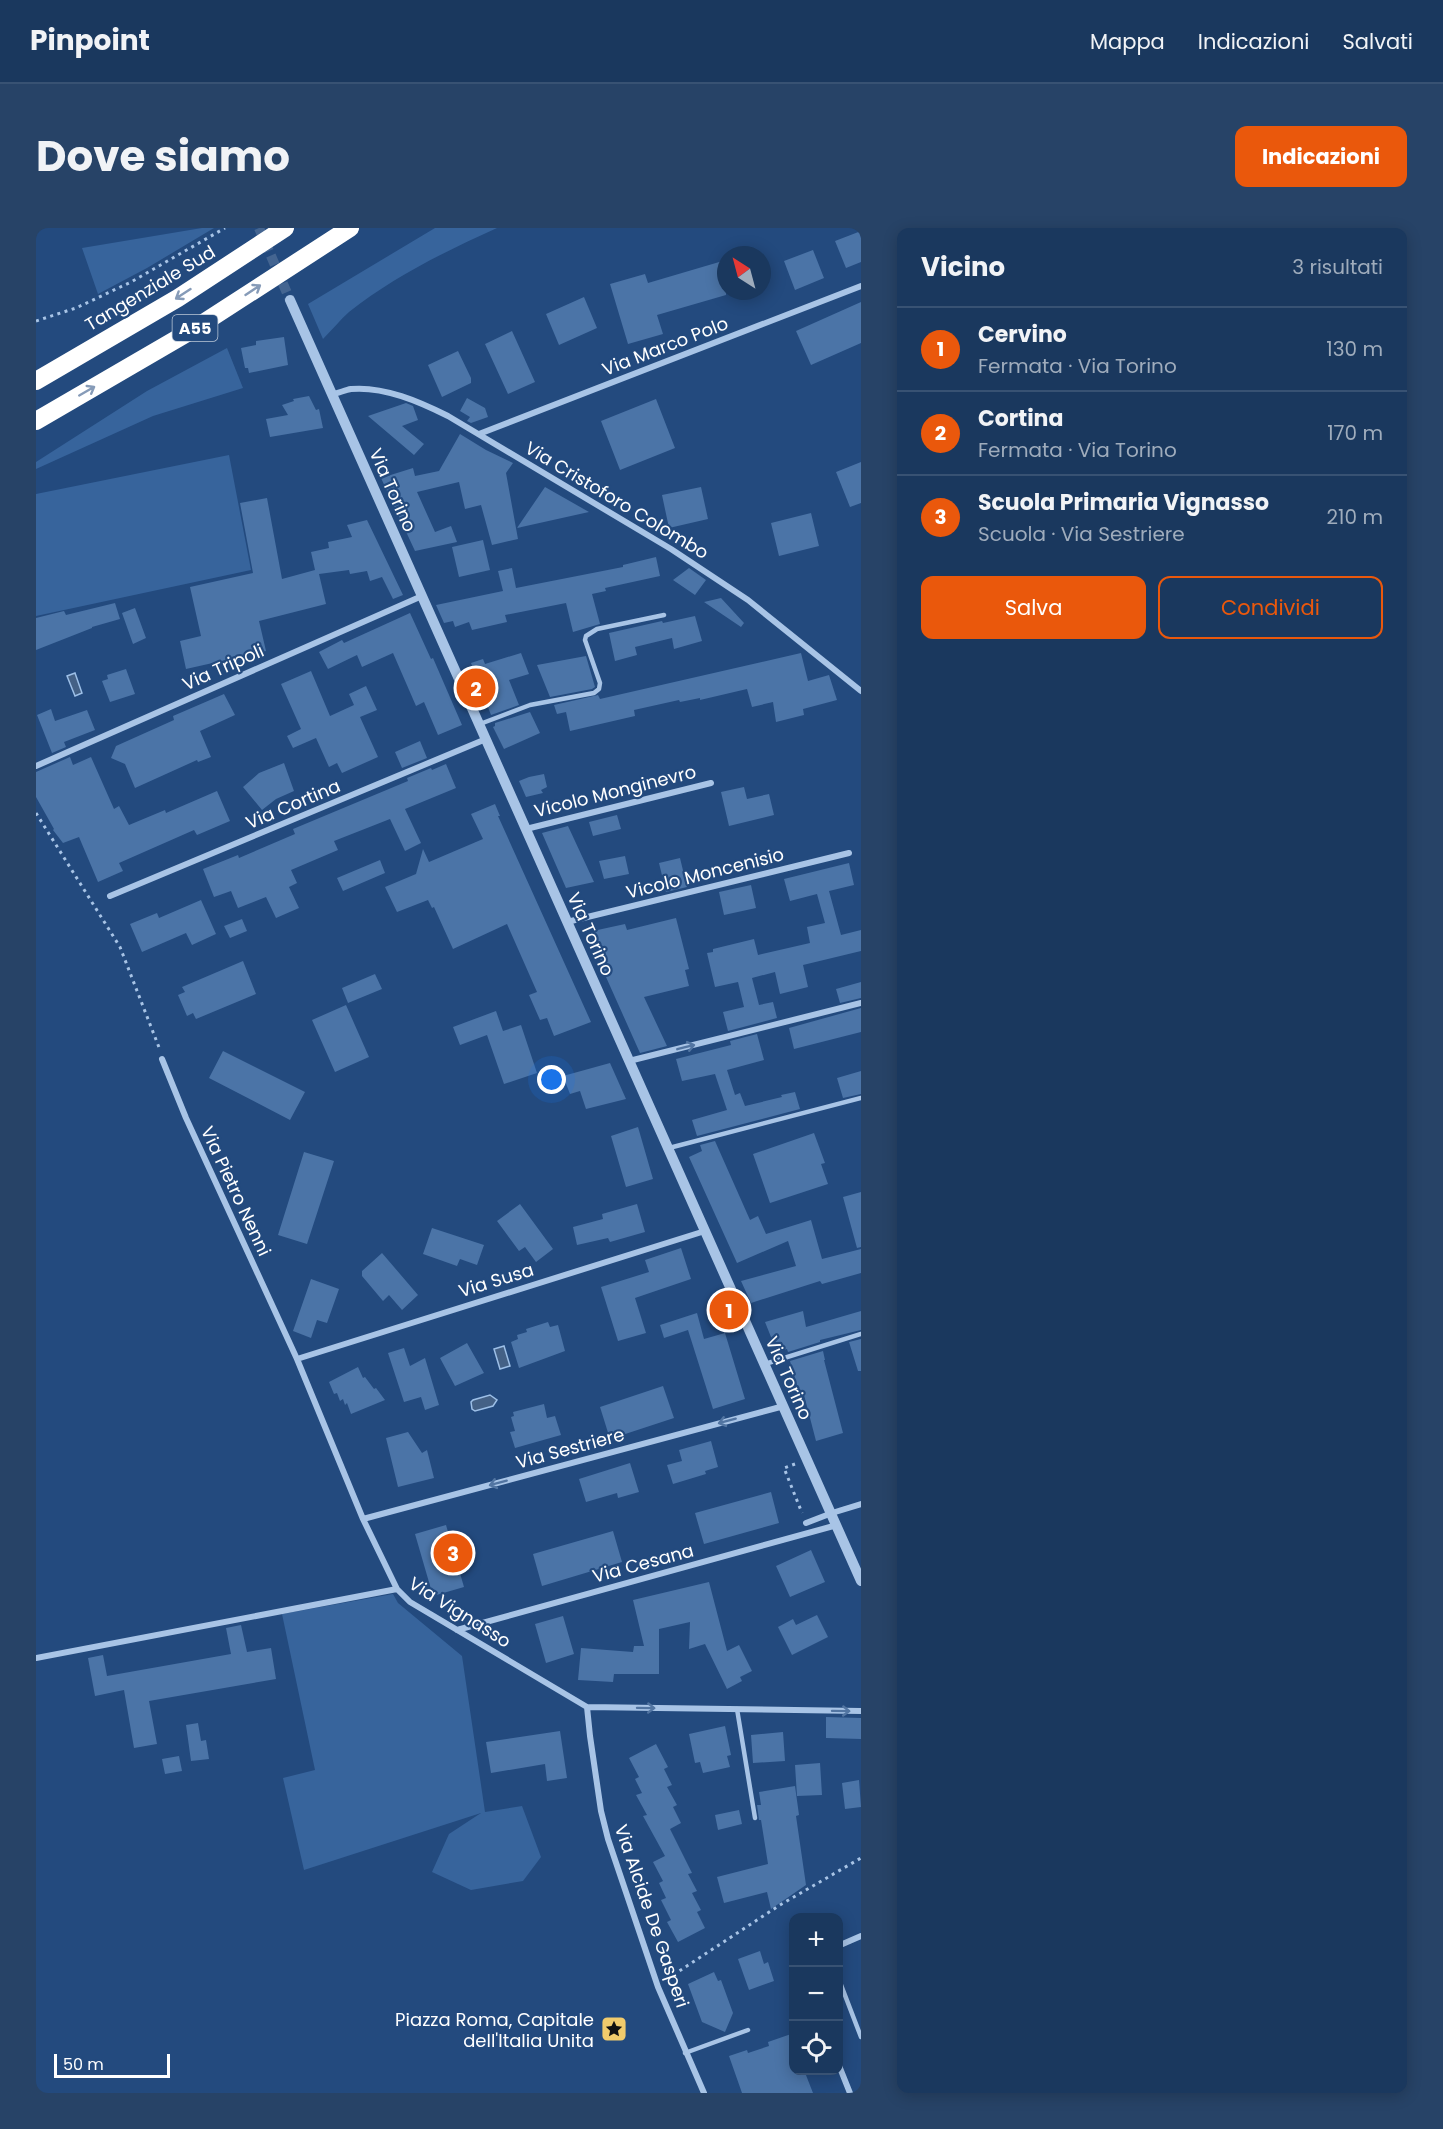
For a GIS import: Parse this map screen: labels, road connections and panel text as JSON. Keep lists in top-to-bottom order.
{
  "streets": {
    "highway": ["Tangenziale Sud", "A55"],
    "street": [
      "Via Marco Polo",
      "Via Torino",
      "Via Cristoforo Colombo",
      "Via Tripoli",
      "Vicolo Monginevro",
      "Via Cortina",
      "Vicolo Moncenisio",
      "Via Pietro Nenni",
      "Via Susa",
      "Via Sestriere",
      "Via Cesana",
      "Via Vignasso",
      "Via Alcide De Gasperi"
    ]
  },
  "crossings": [
    ["Via Marco Polo", "Via Cristoforo Colombo"],
    ["Via Torino", "Via Cristoforo Colombo"],
    ["Via Torino", "Via Tripoli"],
    ["Via Torino", "Vicolo Monginevro"],
    ["Via Torino", "Via Cortina"],
    ["Via Torino", "Vicolo Moncenisio"],
    ["Via Torino", "Via Susa"],
    ["Via Torino", "Via Sestriere"],
    ["Via Torino", "Via Cesana"],
    ["Via Pietro Nenni", "Via Susa"],
    ["Via Pietro Nenni", "Via Sestriere"],
    ["Via Pietro Nenni", "Via Vignasso"],
    ["Via Cesana", "Via Vignasso"],
    ["Via Vignasso", "Via Alcide De Gasperi"]
  ],
  "one_way": ["Via Sestriere"],
  "places": {
    "place": ["Piazza Roma, Capitale dell'Italia Unita"]
  },
  "scale_bar": "50 m",
  "north": "top left",
  "page": {
    "header": "Pinpoint",
    "nav": ["Mappa", "Indicazioni", "Salvati"],
    "title": "Dove siamo",
    "buttons": [
      "Indicazioni",
      ["Salva", "Condividi"]
    ],
    "heading": ["Vicino", "3 risultati"],
    "list": [
      {
        "mark": "1",
        "name": "Cervino",
        "note": "Fermata · Via Torino",
        "value": "130 m"
      },
      {
        "mark": "2",
        "name": "Cortina",
        "note": "Fermata · Via Torino",
        "value": "170 m"
      },
      {
        "mark": "3",
        "name": "Scuola Primaria Vignasso",
        "note": "Scuola · Via Sestriere",
        "value": "210 m"
      }
    ],
    "pins": ["2", "1", "3"],
    "map_buttons": ["+", "−"],
    "scale": "50 m"
  }
}
